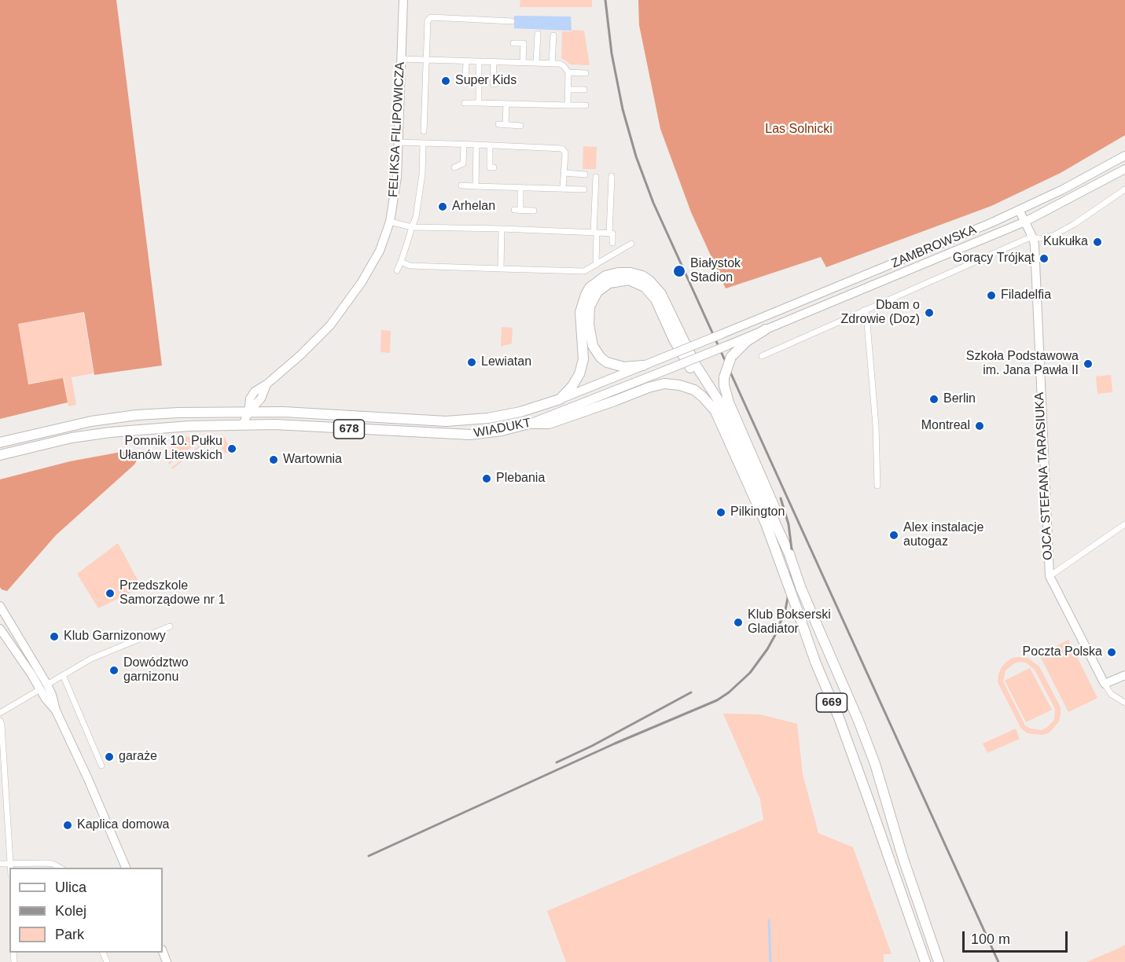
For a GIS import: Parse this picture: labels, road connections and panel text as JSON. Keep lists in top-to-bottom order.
{
  "streets": {
    "main road": [
      "FELIKSA FILIPOWICZA",
      "ZAMBROWSKA",
      "WIADUKT",
      "678",
      "OJCA STEFANA TARASIUKA",
      "669"
    ]
  },
  "crossings": [
    ["FELIKSA FILIPOWICZA", "WIADUKT"],
    ["FELIKSA FILIPOWICZA", "678"],
    ["ZAMBROWSKA", "WIADUKT"],
    ["ZAMBROWSKA", "OJCA STEFANA TARASIUKA"],
    ["WIADUKT", "678"]
  ],
  "parks": ["Las Solnicki"],
  "places": [
    "Super Kids",
    "Arhelan",
    "Kukułka",
    "Gorący Trójkąt",
    "Białystok Stadion",
    "Filadelfia",
    "Dbam o Zdrowie (Doz)",
    "Lewiatan",
    "Szkoła Podstawowa im. Jana Pawła II",
    "Berlin",
    "Montreal",
    "Pomnik 10. Pułku Ułanów Litewskich",
    "Wartownia",
    "Plebania",
    "Pilkington",
    "Alex instalacje autogaz",
    "Przedszkole Samorządowe nr 1",
    "Klub Bokserski Gladiator",
    "Klub Garnizonowy",
    "Poczta Polska",
    "Dowództwo garnizonu",
    "garaże",
    "Kaplica domowa"
  ],
  "legend": ["Ulica", "Kolej", "Park"],
  "scale_bar": "100 m"
}
